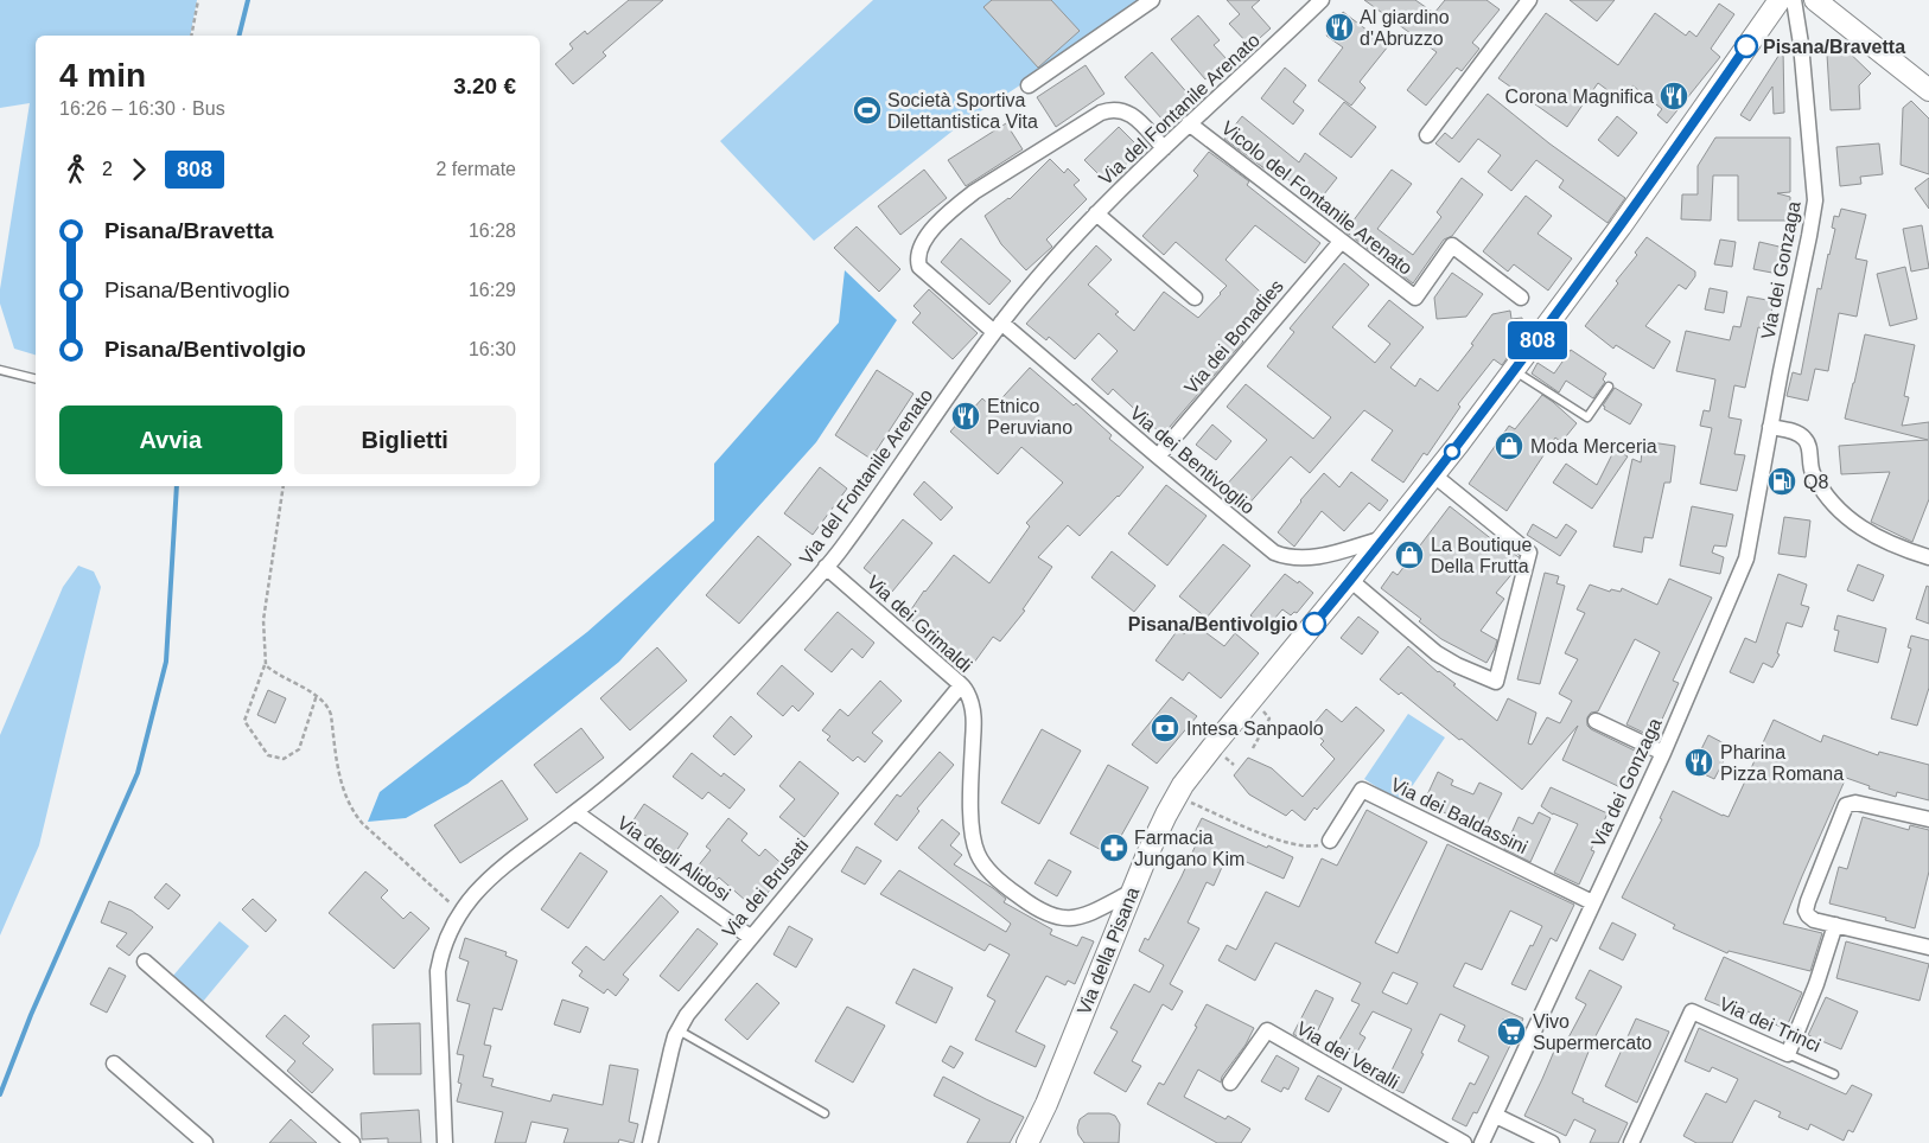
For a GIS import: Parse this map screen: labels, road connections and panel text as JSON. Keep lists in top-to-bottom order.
{
  "streets": {
    "main road": ["Via della Pisana"],
    "street": [
      "Via del Fontanile Arenato",
      "Vicolo del Fontanile Arenato",
      "Via dei Gonzaga",
      "Via dei Bonadies",
      "Via dei Bentivoglio",
      "Via dei Grimaldi",
      "Via dei Baldassini",
      "Via degli Alidosi",
      "Via dei Brusati",
      "Via dei Trinci",
      "Via dei Veralli"
    ]
  },
  "crossings": [
    ["Via del Fontanile Arenato", "Vicolo del Fontanile Arenato"],
    ["Via del Fontanile Arenato", "Via dei Bentivoglio"],
    ["Via del Fontanile Arenato", "Via dei Grimaldi"],
    ["Via del Fontanile Arenato", "Via degli Alidosi"],
    ["Vicolo del Fontanile Arenato", "Via dei Bonadies"],
    ["Via dei Gonzaga", "Via dei Baldassini"],
    ["Via dei Bonadies", "Via dei Bentivoglio"],
    ["Via dei Bentivoglio", "Via della Pisana"],
    ["Via dei Grimaldi", "Via dei Brusati"],
    ["Via dei Grimaldi", "Via della Pisana"],
    ["Via degli Alidosi", "Via dei Brusati"]
  ],
  "places": {
    "restaurant": [
      "Al giardino d'Abruzzo",
      "Corona Magnifica",
      "Etnico Peruviano",
      "Pharina Pizza Romana"
    ],
    "other": ["Pisana/Bravetta", "Pisana/Bentivolgio"],
    "sports": ["Società Sportiva Dilettantistica Vita"],
    "shop": ["Moda Merceria", "La Boutique Della Frutta"],
    "fuel station": ["Q8"],
    "bank": ["Intesa Sanpaolo"],
    "pharmacy": ["Farmacia Jungano Kim"],
    "supermarket": ["Vivo Supermercato"]
  },
  "lines": ["bus line 808"],
  "page": {
    "on_map": "808",
    "heading": ["4 min", "16:26 – 16:30 · Bus", "3.20 €"],
    "legs": ["2", "808", "2 fermate"],
    "list": [
      {
        "name": "Pisana/Bravetta",
        "value": "16:28"
      },
      {
        "name": "Pisana/Bentivoglio",
        "value": "16:29"
      },
      {
        "name": "Pisana/Bentivolgio",
        "value": "16:30"
      }
    ],
    "buttons": ["Avvia", "Biglietti"]
  }
}
